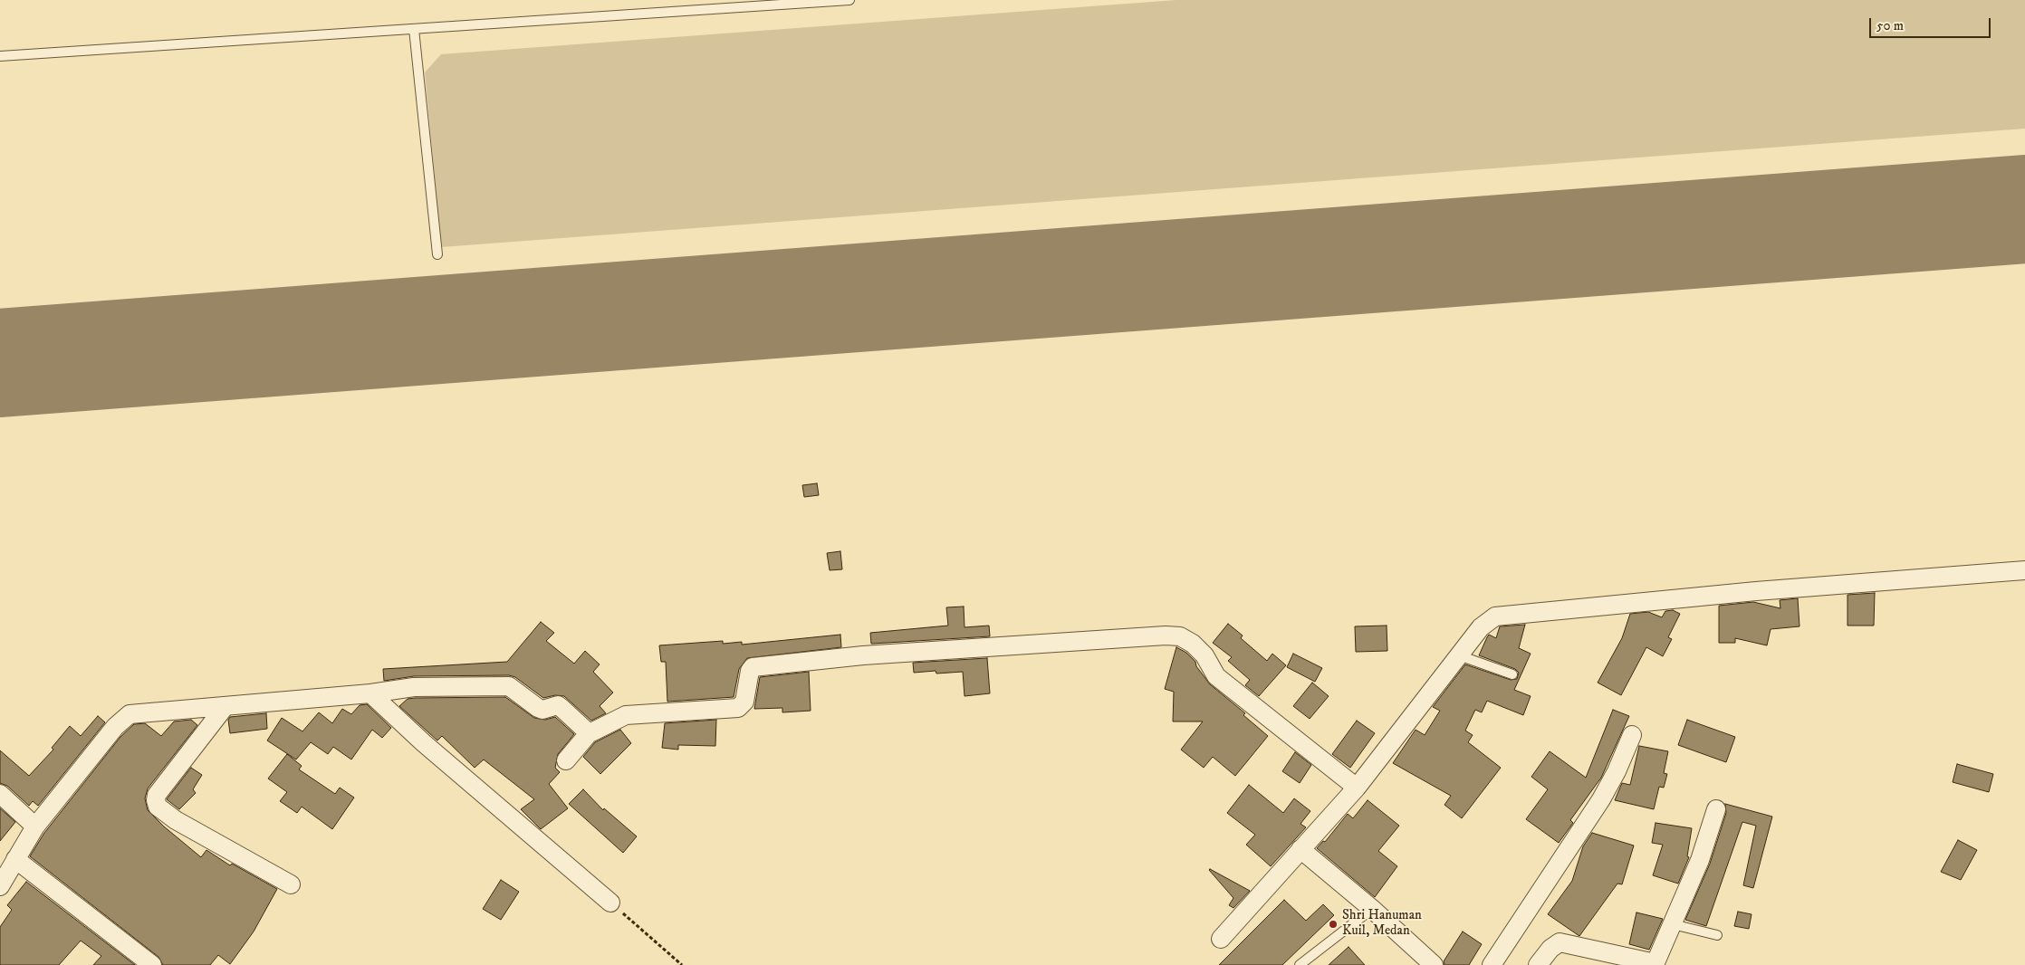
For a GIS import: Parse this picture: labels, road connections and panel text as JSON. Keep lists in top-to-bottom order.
{
  "places": ["Shri Hanuman Kuil, Medan"],
  "scale_bar": "50 m"
}
